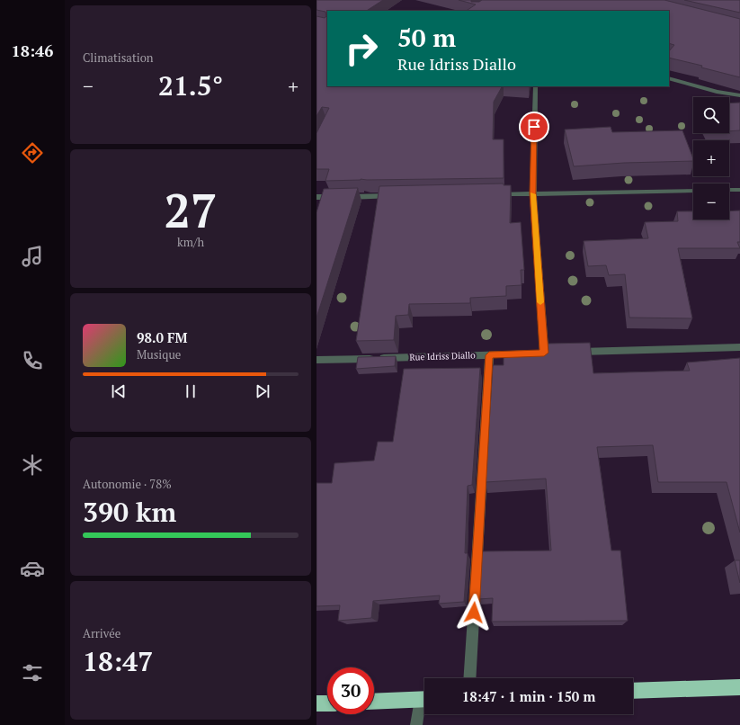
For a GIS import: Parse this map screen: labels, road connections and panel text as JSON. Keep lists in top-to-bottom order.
{
  "streets": {
    "street": ["Rue Idriss Diallo"]
  },
  "page": {
    "tabs": "18:46",
    "tile": [
      "Climatisation",
      ["27", "km/h"],
      ["Autonomie · 78%", "390 km"],
      ["Arrivée", "18:47"]
    ],
    "turn": ["50 m", "Rue Idriss Diallo"],
    "heat": ["−", "21.5°", "+"],
    "map_buttons": ["+", "−"],
    "song": ["98.0 FM", "Musique"],
    "limit": "30",
    "trip": "18:47 · 1 min · 150 m"
  }
}
